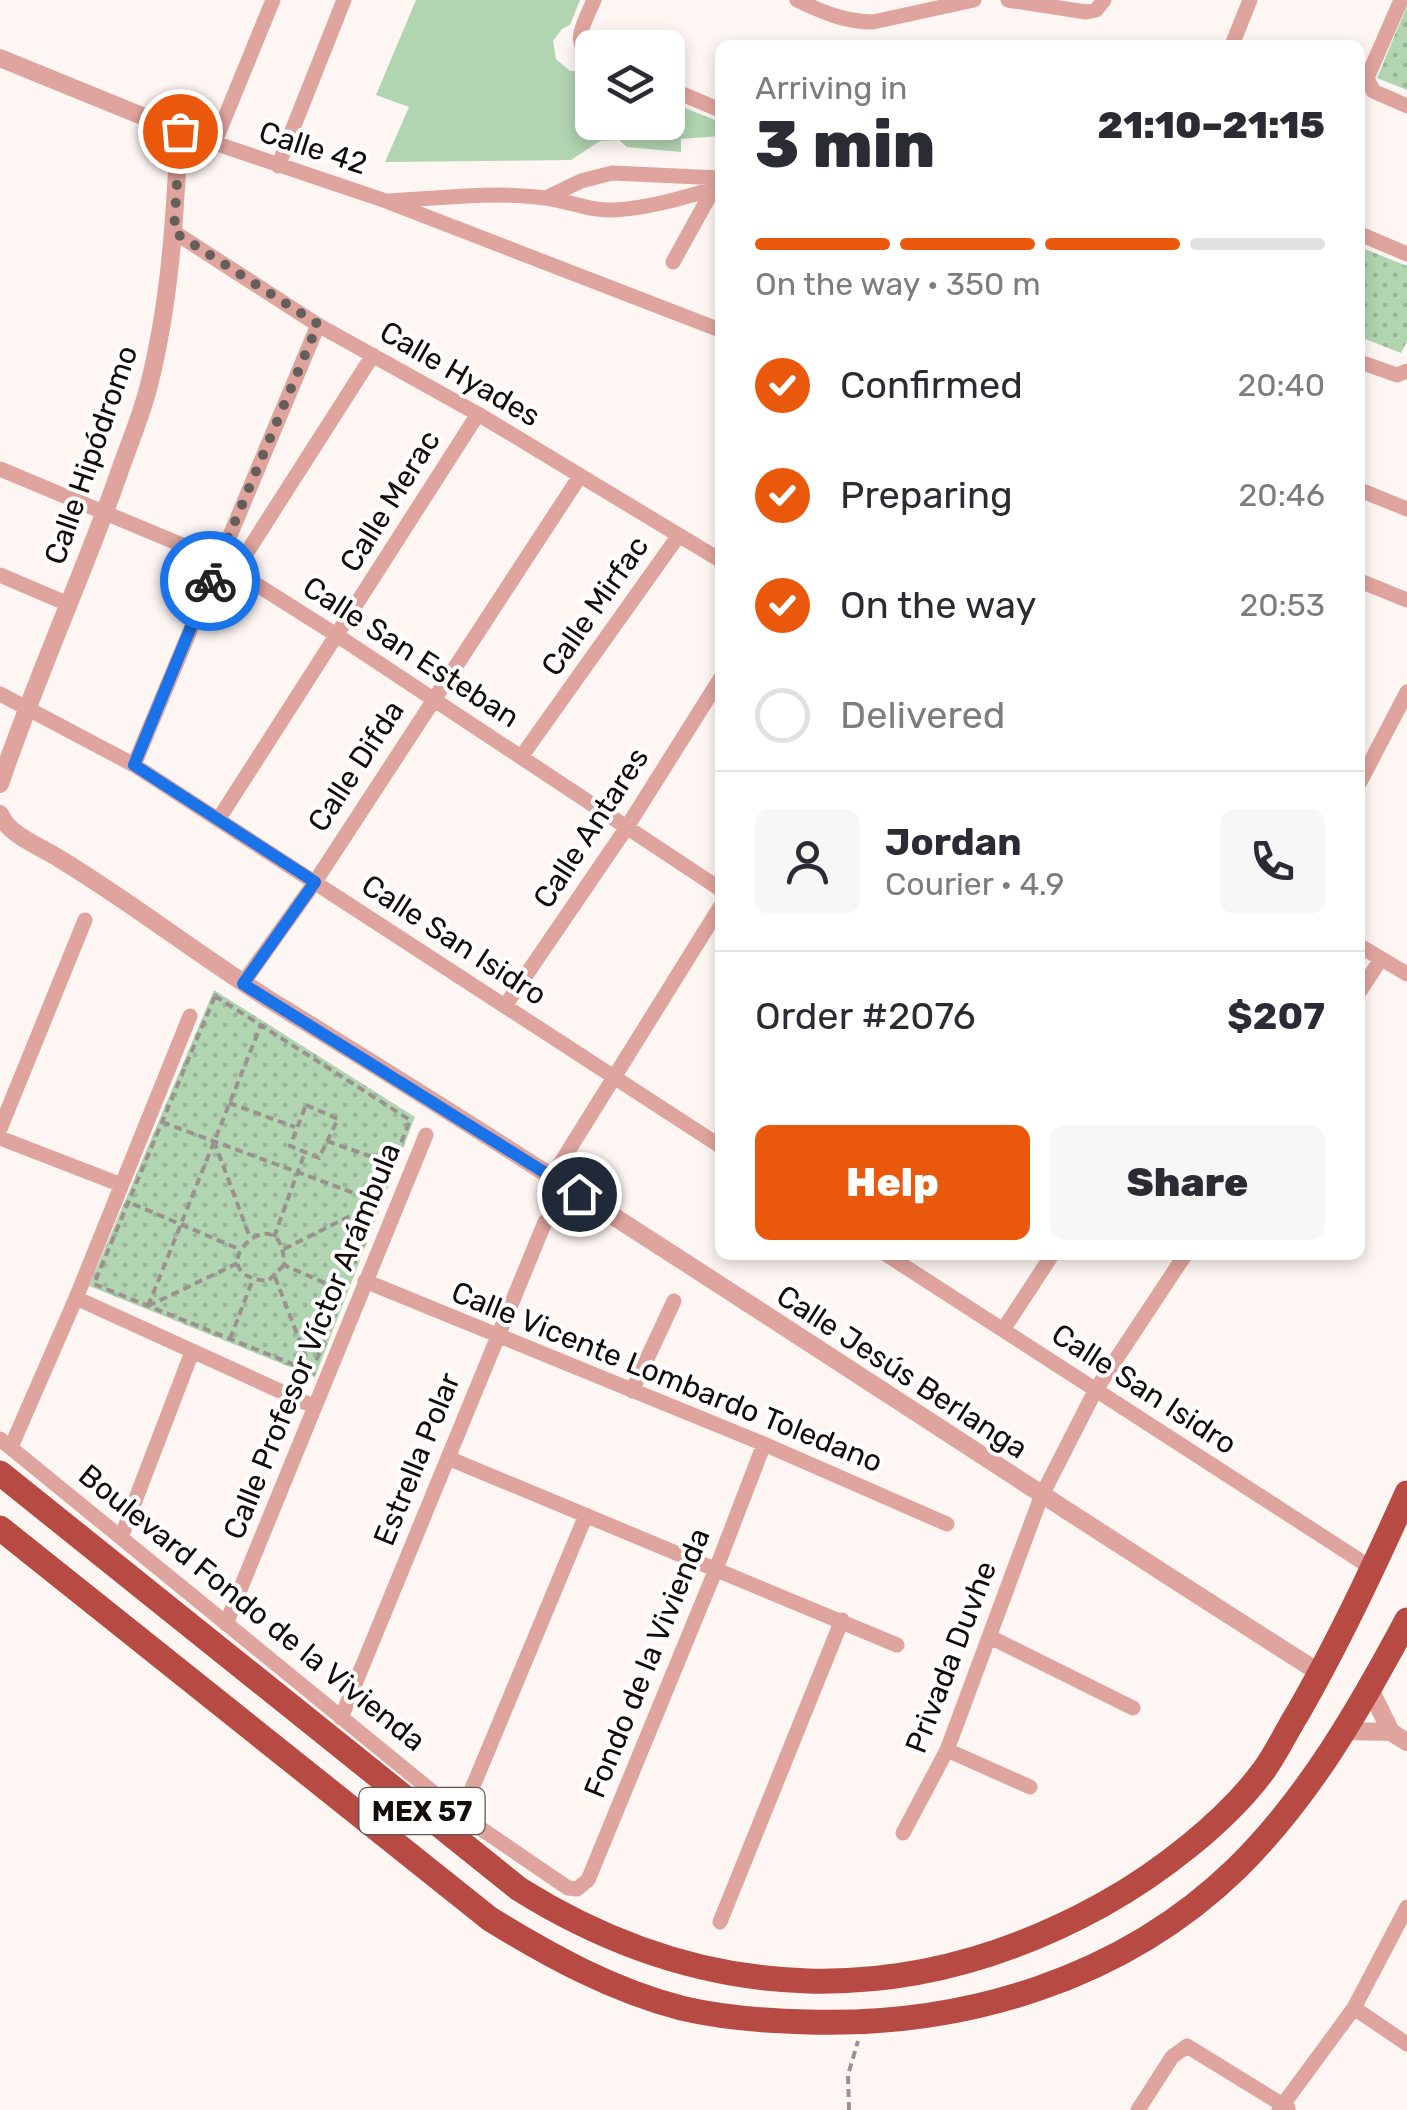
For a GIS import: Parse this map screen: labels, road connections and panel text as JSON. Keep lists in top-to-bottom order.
{
  "streets": {
    "highway": ["MEX 57"],
    "street": [
      "Calle 42",
      "Calle Hyades",
      "Calle Hipódromo",
      "Calle Merac",
      "Calle Mirfac",
      "Calle San Esteban",
      "Calle Difda",
      "Calle Antares",
      "Calle San Isidro",
      "Calle Profesor Víctor Arámbula",
      "Calle Jesús Berlanga",
      "Calle Vicente Lombardo Toledano",
      "Estrella Polar",
      "Boulevard Fondo de la Vivienda",
      "Privada Duvhe",
      "Fondo de la Vivienda"
    ]
  },
  "crossings": [
    ["Calle 42", "Calle Hipódromo"],
    ["Calle Hyades", "Calle Hipódromo"],
    ["Calle Hyades", "Calle Merac"],
    ["Calle Hyades", "Calle Mirfac"],
    ["Calle Hyades", "Calle Difda"],
    ["Calle Hipódromo", "Calle San Esteban"],
    ["Calle Hipódromo", "Calle San Isidro"],
    ["Calle Merac", "Calle San Esteban"],
    ["Calle Merac", "Calle San Isidro"],
    ["Calle Mirfac", "Calle San Esteban"],
    ["Calle San Esteban", "Calle Difda"],
    ["Calle San Esteban", "Calle Antares"],
    ["Calle Difda", "Calle San Isidro"],
    ["Calle Difda", "Calle Jesús Berlanga"],
    ["Calle Antares", "Calle San Isidro"],
    ["Calle San Isidro", "Privada Duvhe"],
    ["Calle Profesor Víctor Arámbula", "Calle Vicente Lombardo Toledano"],
    ["Calle Profesor Víctor Arámbula", "Boulevard Fondo de la Vivienda"],
    ["Calle Jesús Berlanga", "Privada Duvhe"],
    ["Calle Jesús Berlanga", "MEX 57"],
    ["Calle Vicente Lombardo Toledano", "Estrella Polar"],
    ["Calle Vicente Lombardo Toledano", "Fondo de la Vivienda"],
    ["Estrella Polar", "Boulevard Fondo de la Vivienda"],
    ["Boulevard Fondo de la Vivienda", "Fondo de la Vivienda"]
  ],
  "page": {
    "heading": ["3 min", "Arriving in", "21:10–21:15"],
    "panel": [
      "Jordan",
      "Courier · 4.9",
      "Order #2076",
      "$207"
    ],
    "bar": "On the way · 350 m",
    "list": [
      ["Confirmed", "20:40"],
      ["Preparing", "20:46"],
      ["On the way", "20:53"],
      "Delivered"
    ],
    "buttons": ["Help", "Share"]
  }
}
